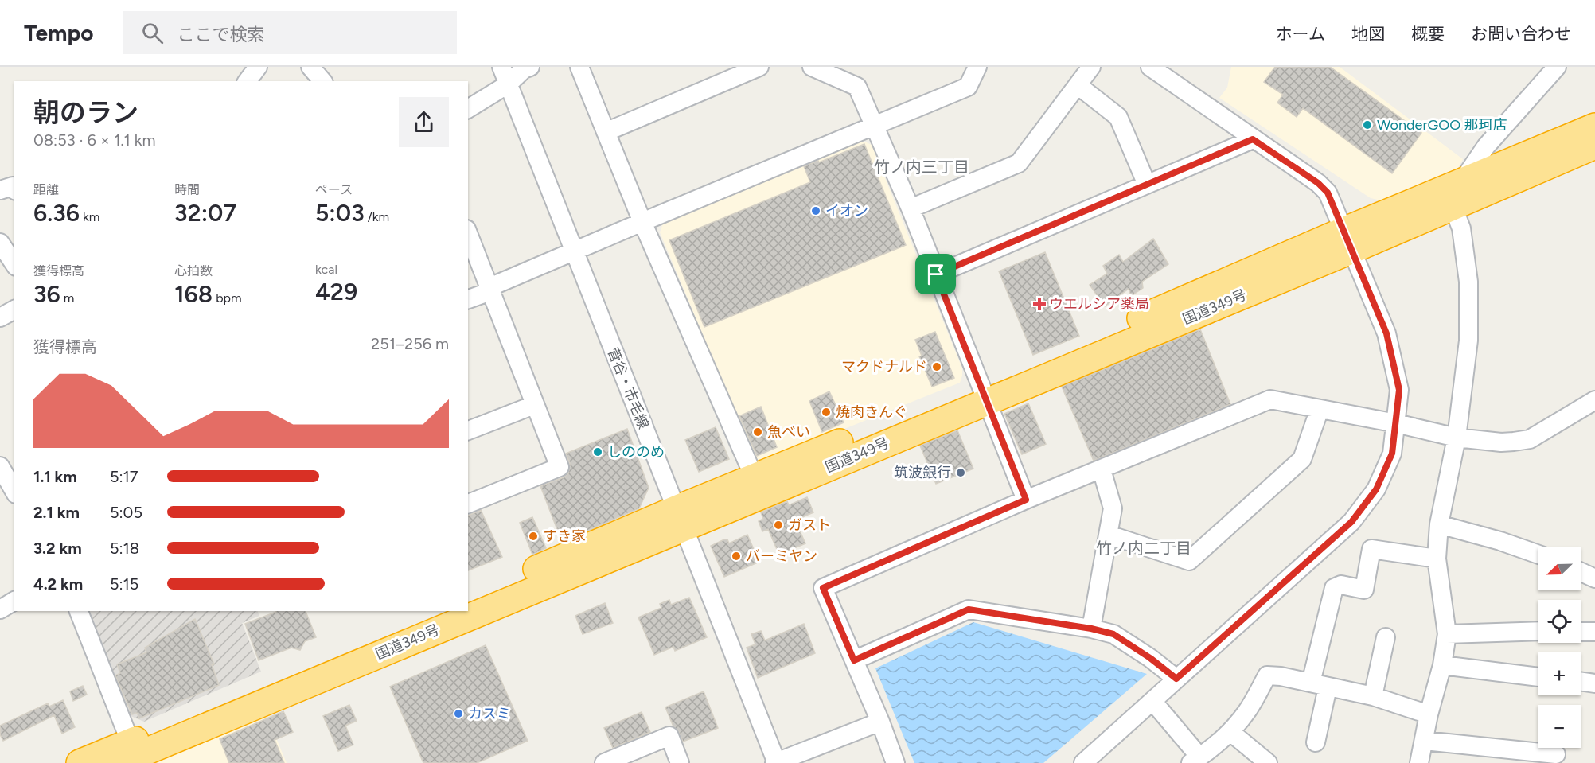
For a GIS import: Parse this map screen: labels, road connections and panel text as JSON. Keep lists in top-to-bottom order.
{
  "streets": {
    "highway": ["国道349号"],
    "street": ["菅谷・市毛線"]
  },
  "crossings": [
    ["国道349号", "菅谷・市毛線"]
  ],
  "districts": ["竹ノ内三丁目", "竹ノ内二丁目"],
  "places": {
    "other": [
      "WonderGOO 那珂店",
      "イオン",
      "マクドナルド",
      "焼肉きんぐ",
      "魚べい",
      "しののめ",
      "筑波銀行",
      "ガスト",
      "すき家",
      "バーミヤン",
      "カスミ"
    ],
    "health": ["ウエルシア薬局"]
  },
  "north": "bottom left",
  "page": {
    "header": "Tempo",
    "search": "ここで検索",
    "nav": [
      "ホーム",
      "地図",
      "概要",
      "お問い合わせ"
    ],
    "heading": ["朝のラン", "08:53 · 6 × 1.1 km"],
    "stats": [
      ["距離", "6.36 km"],
      ["時間", "32:07"],
      ["ペース", "5:03 /km"],
      ["獲得標高", "36 m"],
      ["心拍数", "168 bpm"],
      ["kcal", "429"]
    ],
    "chart": ["獲得標高", "251–256 m"],
    "list": [
      {
        "name": "1.1 km",
        "note": "5:17"
      },
      {
        "name": "2.1 km",
        "note": "5:05"
      },
      {
        "name": "3.2 km",
        "note": "5:18"
      },
      {
        "name": "4.2 km",
        "note": "5:15"
      }
    ],
    "map_buttons": ["+", "−"]
  }
}
